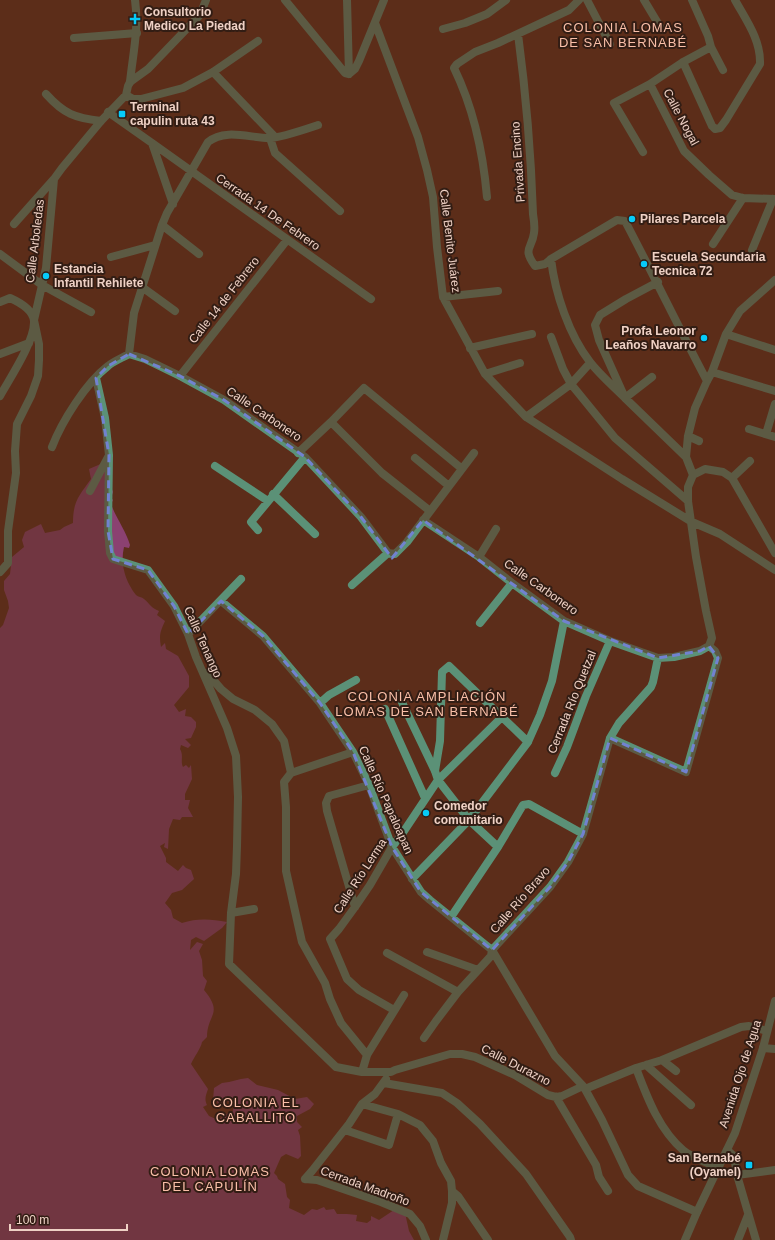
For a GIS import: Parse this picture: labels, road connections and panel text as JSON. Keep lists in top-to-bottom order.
{
  "streets": {
    "street": [
      "Calle Nogal",
      "Privada Encino",
      "Cerrada 14 De Febrero",
      "Calle Arboledas",
      "Calle Benito Juárez",
      "Calle 14 de Febrero",
      "Calle Carbonero",
      "Calle Tenango",
      "Cerrada Río Quetzal",
      "Calle Río Papaloapan",
      "Calle Río Lerma",
      "Calle Río Bravo",
      "Calle Durazno",
      "Avenida Ojo de Agua",
      "Cerrada Madroño"
    ]
  },
  "crossings": [
    ["Cerrada 14 De Febrero", "Calle 14 de Febrero"],
    ["Calle 14 de Febrero", "Calle Carbonero"],
    ["Calle Carbonero", "Cerrada Río Quetzal"],
    ["Calle Carbonero", "Calle Río Bravo"],
    ["Calle Tenango", "Calle Durazno"],
    ["Calle Río Papaloapan", "Calle Río Lerma"],
    ["Calle Río Papaloapan", "Calle Río Bravo"],
    ["Calle Río Papaloapan", "Calle Durazno"],
    ["Calle Río Papaloapan", "Avenida Ojo de Agua"],
    ["Calle Durazno", "Avenida Ojo de Agua"],
    ["Calle Durazno", "Cerrada Madroño"]
  ],
  "districts": [
    "COLONIA LOMAS DE SAN BERNABÉ",
    "COLONIA AMPLIACIÓN LOMAS DE SAN BERNABÉ",
    "COLONIA EL CABALLITO",
    "COLONIA LOMAS DEL CAPULÍN"
  ],
  "places": {
    "health": ["Consultorio Medico La Piedad"],
    "transit": ["Terminal capulin ruta 43", "San Bernabé (Oyamel)"],
    "other": [
      "Pilares Parcela",
      "Escuela Secundaria Tecnica 72",
      "Estancia Infantil Rehilete",
      "Profa Leonor Leaños Navarro",
      "Comedor comunitario"
    ]
  },
  "scale_bar": "100 m"
}
